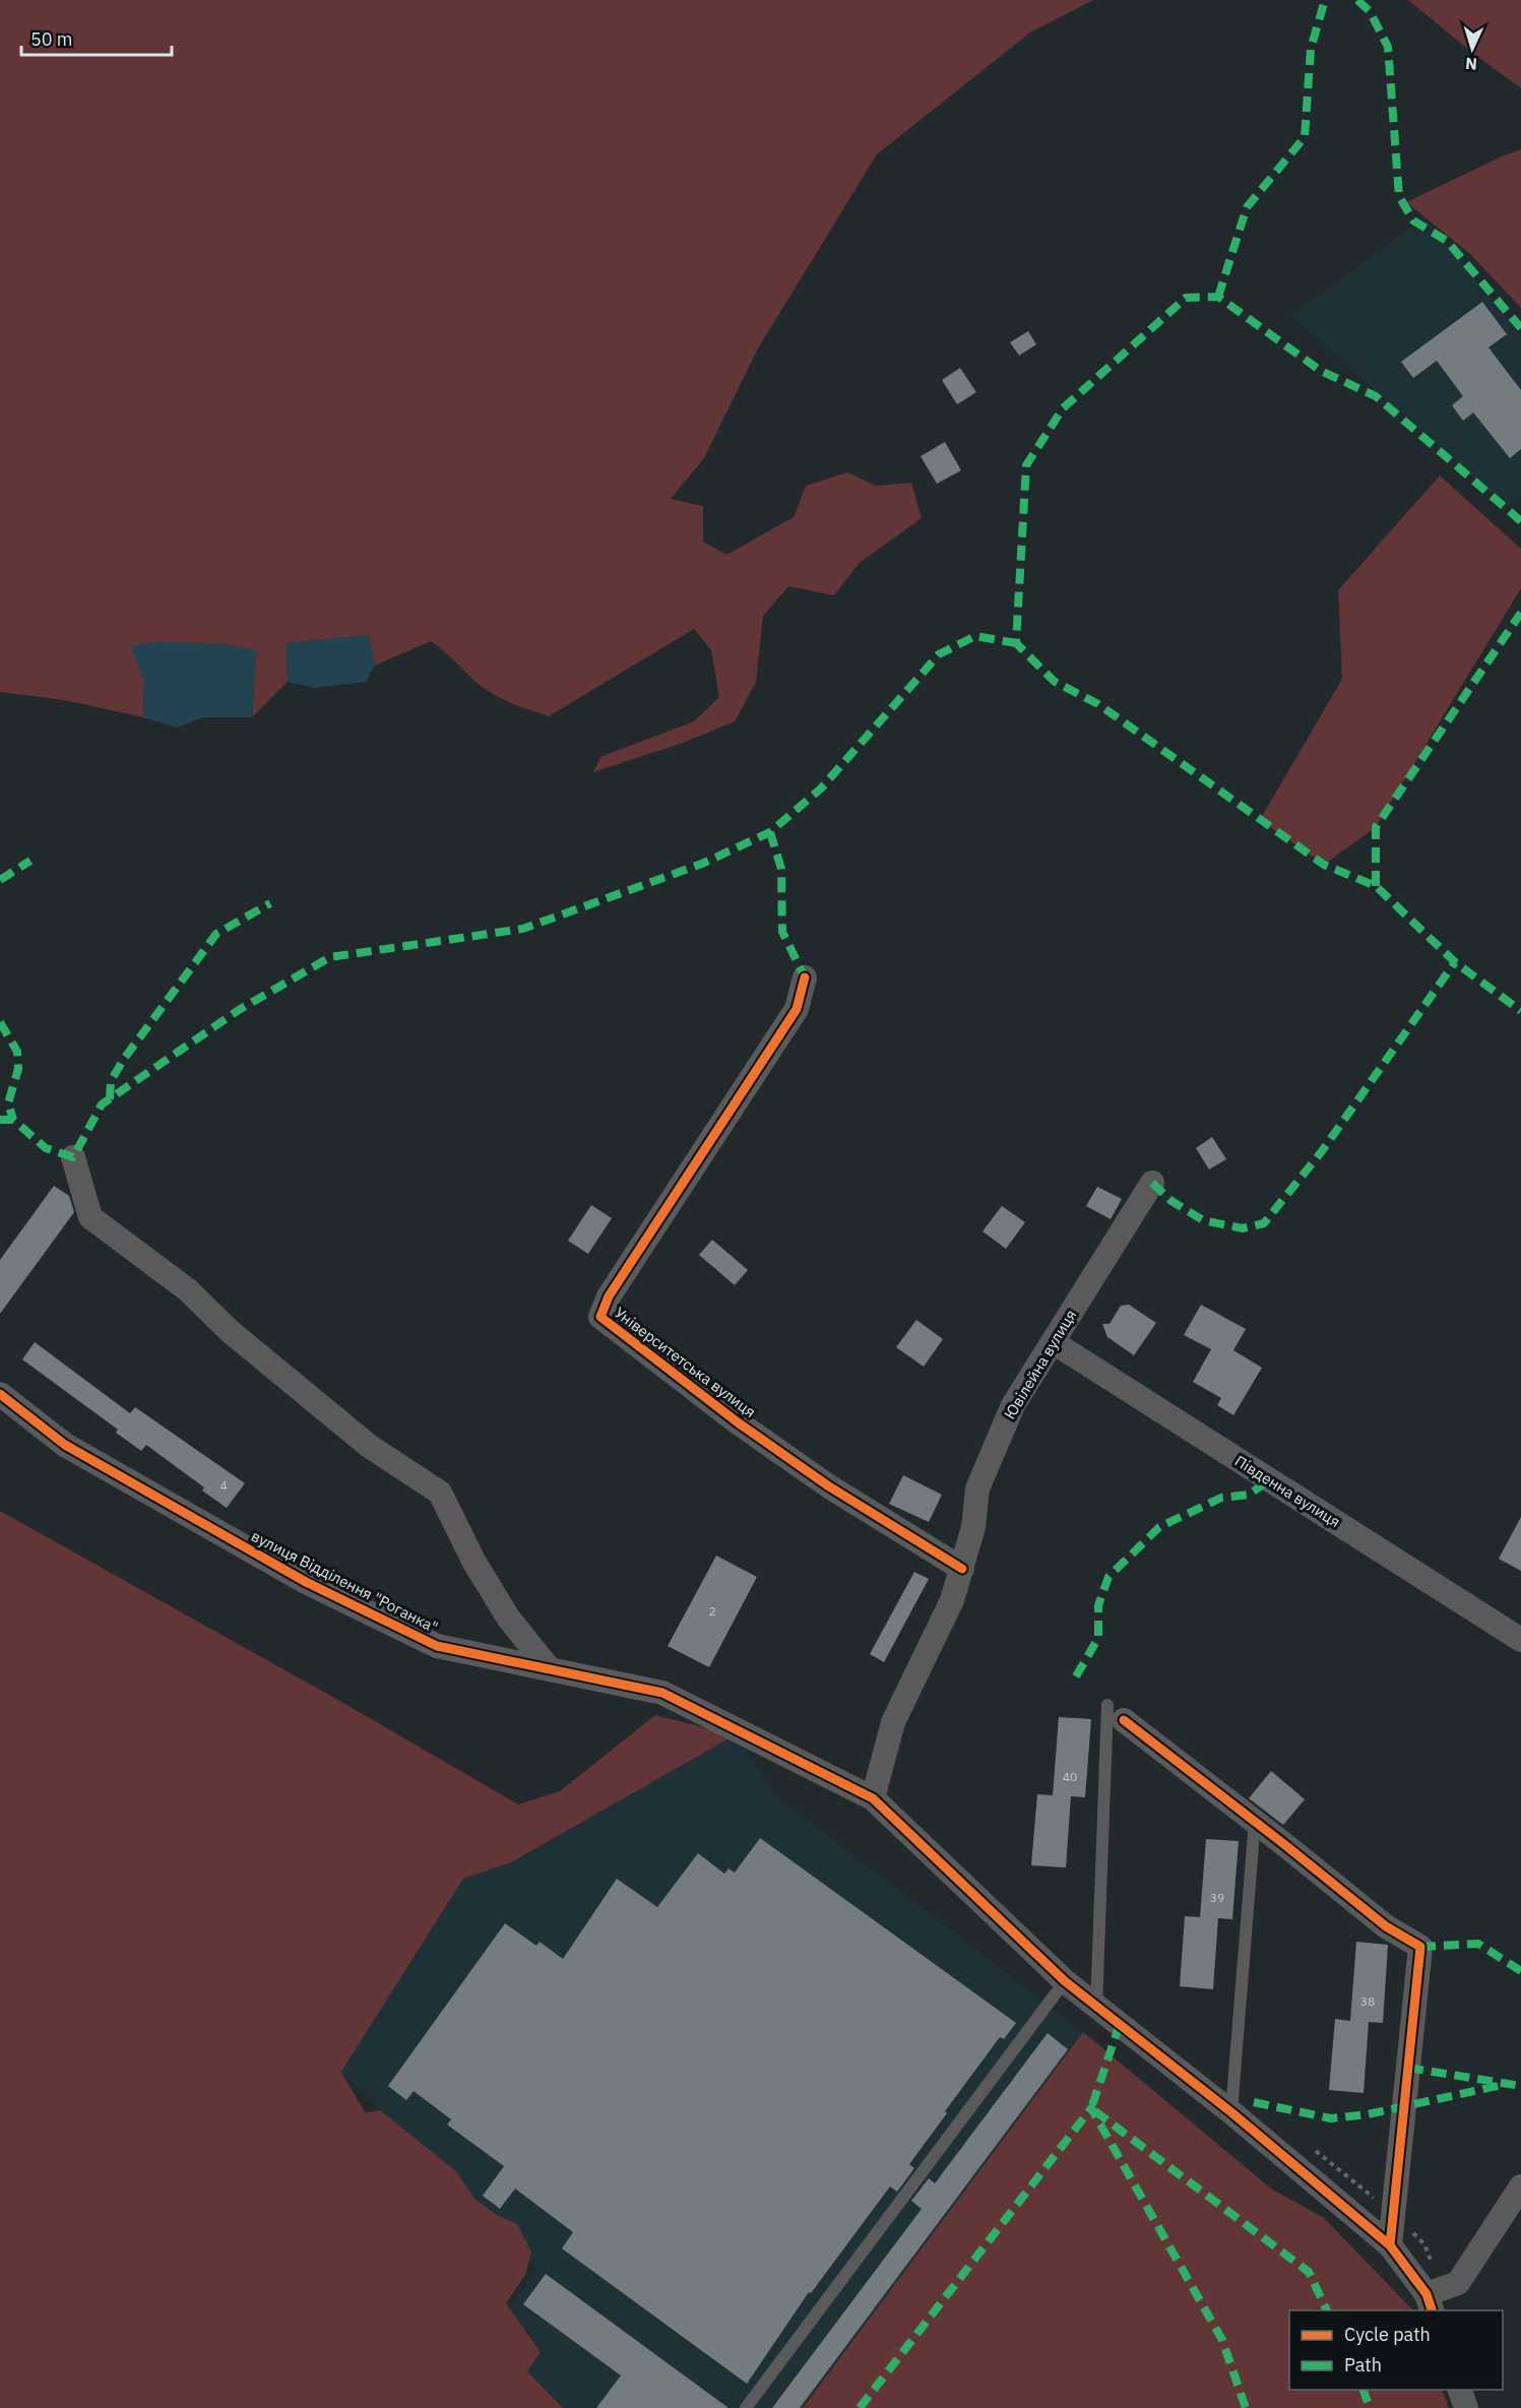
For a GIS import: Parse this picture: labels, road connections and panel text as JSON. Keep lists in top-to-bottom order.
{
  "streets": {
    "street": [
      "Університетська вулиця",
      "Ювілейна вулиця",
      "Південна вулиця",
      "вулиця Відділення \"Роганка\""
    ]
  },
  "crossings": [
    ["Університетська вулиця", "Ювілейна вулиця"],
    ["Ювілейна вулиця", "Південна вулиця"],
    ["Ювілейна вулиця", "вулиця Відділення \"Роганка\""]
  ],
  "house_numbers": [
    "4",
    "2",
    "40",
    "39",
    "38"
  ],
  "legend": ["Cycle path", "Path"],
  "scale_bar": "50 m",
  "north": "bottom"
}
